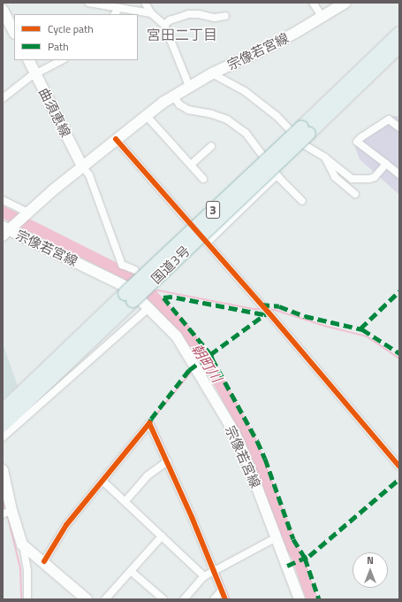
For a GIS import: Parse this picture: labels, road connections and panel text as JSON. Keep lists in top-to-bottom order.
{
  "streets": {
    "highway": ["3", "国道3号"],
    "main road": ["宗像若宮線", "曲須恵線"]
  },
  "crossings": [
    ["宗像若宮線", "曲須恵線"]
  ],
  "districts": ["宮田二丁目"],
  "water": ["朝町川"],
  "legend": ["Cycle path", "Path"],
  "north": "top"
}
